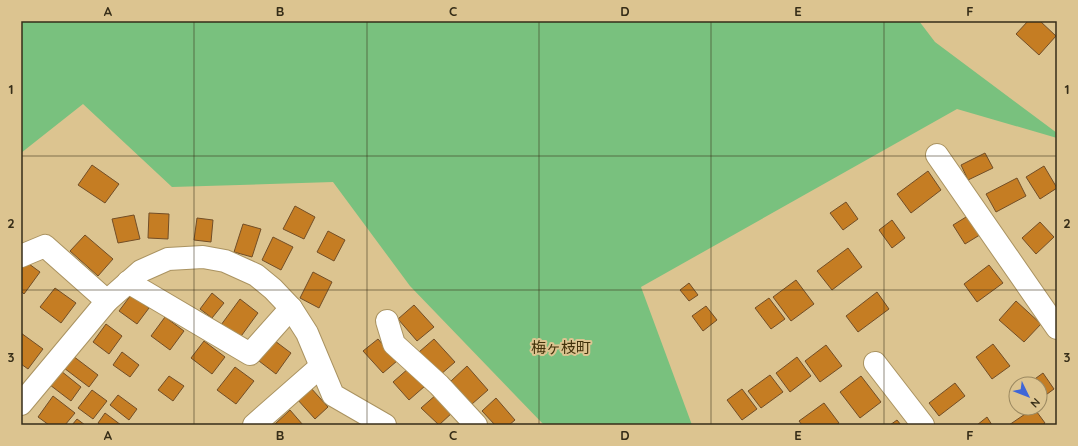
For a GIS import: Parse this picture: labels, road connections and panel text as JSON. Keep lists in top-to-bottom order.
{
  "districts": ["梅ヶ枝町"],
  "north": "bottom right",
  "grid": {
    "columns": [
      "A",
      "B",
      "C",
      "D",
      "E",
      "F"
    ],
    "rows": ["1", "2", "3"]
  }
}
